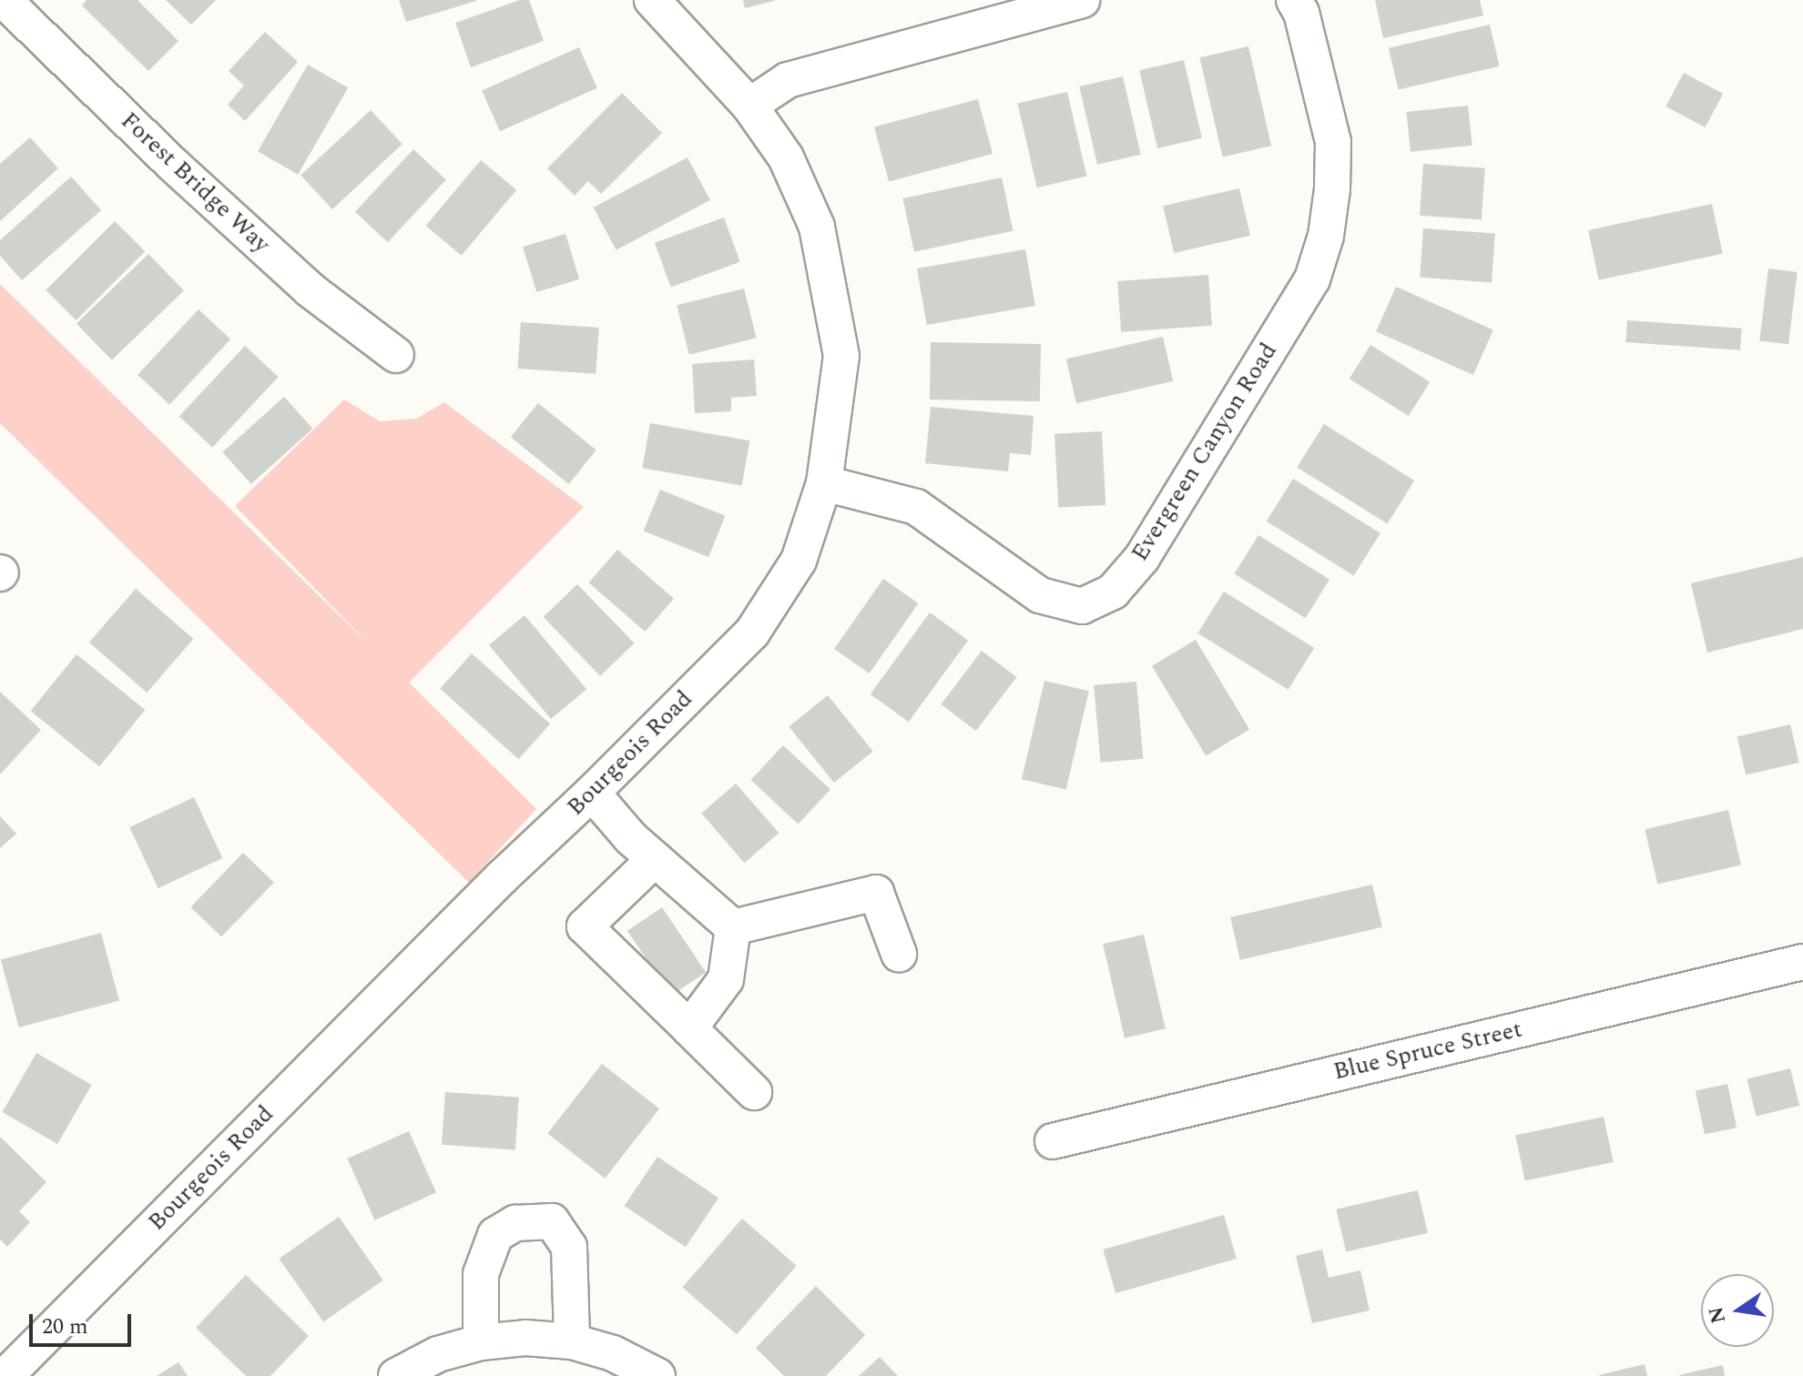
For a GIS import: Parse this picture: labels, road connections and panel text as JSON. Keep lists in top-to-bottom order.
{
  "streets": {
    "street": [
      "Forest Bridge Way",
      "Evergreen Canyon Road",
      "Bourgeois Road",
      "Blue Spruce Street"
    ]
  },
  "crossings": [
    ["Evergreen Canyon Road", "Bourgeois Road"]
  ],
  "scale_bar": "20 m",
  "north": "left"
}
